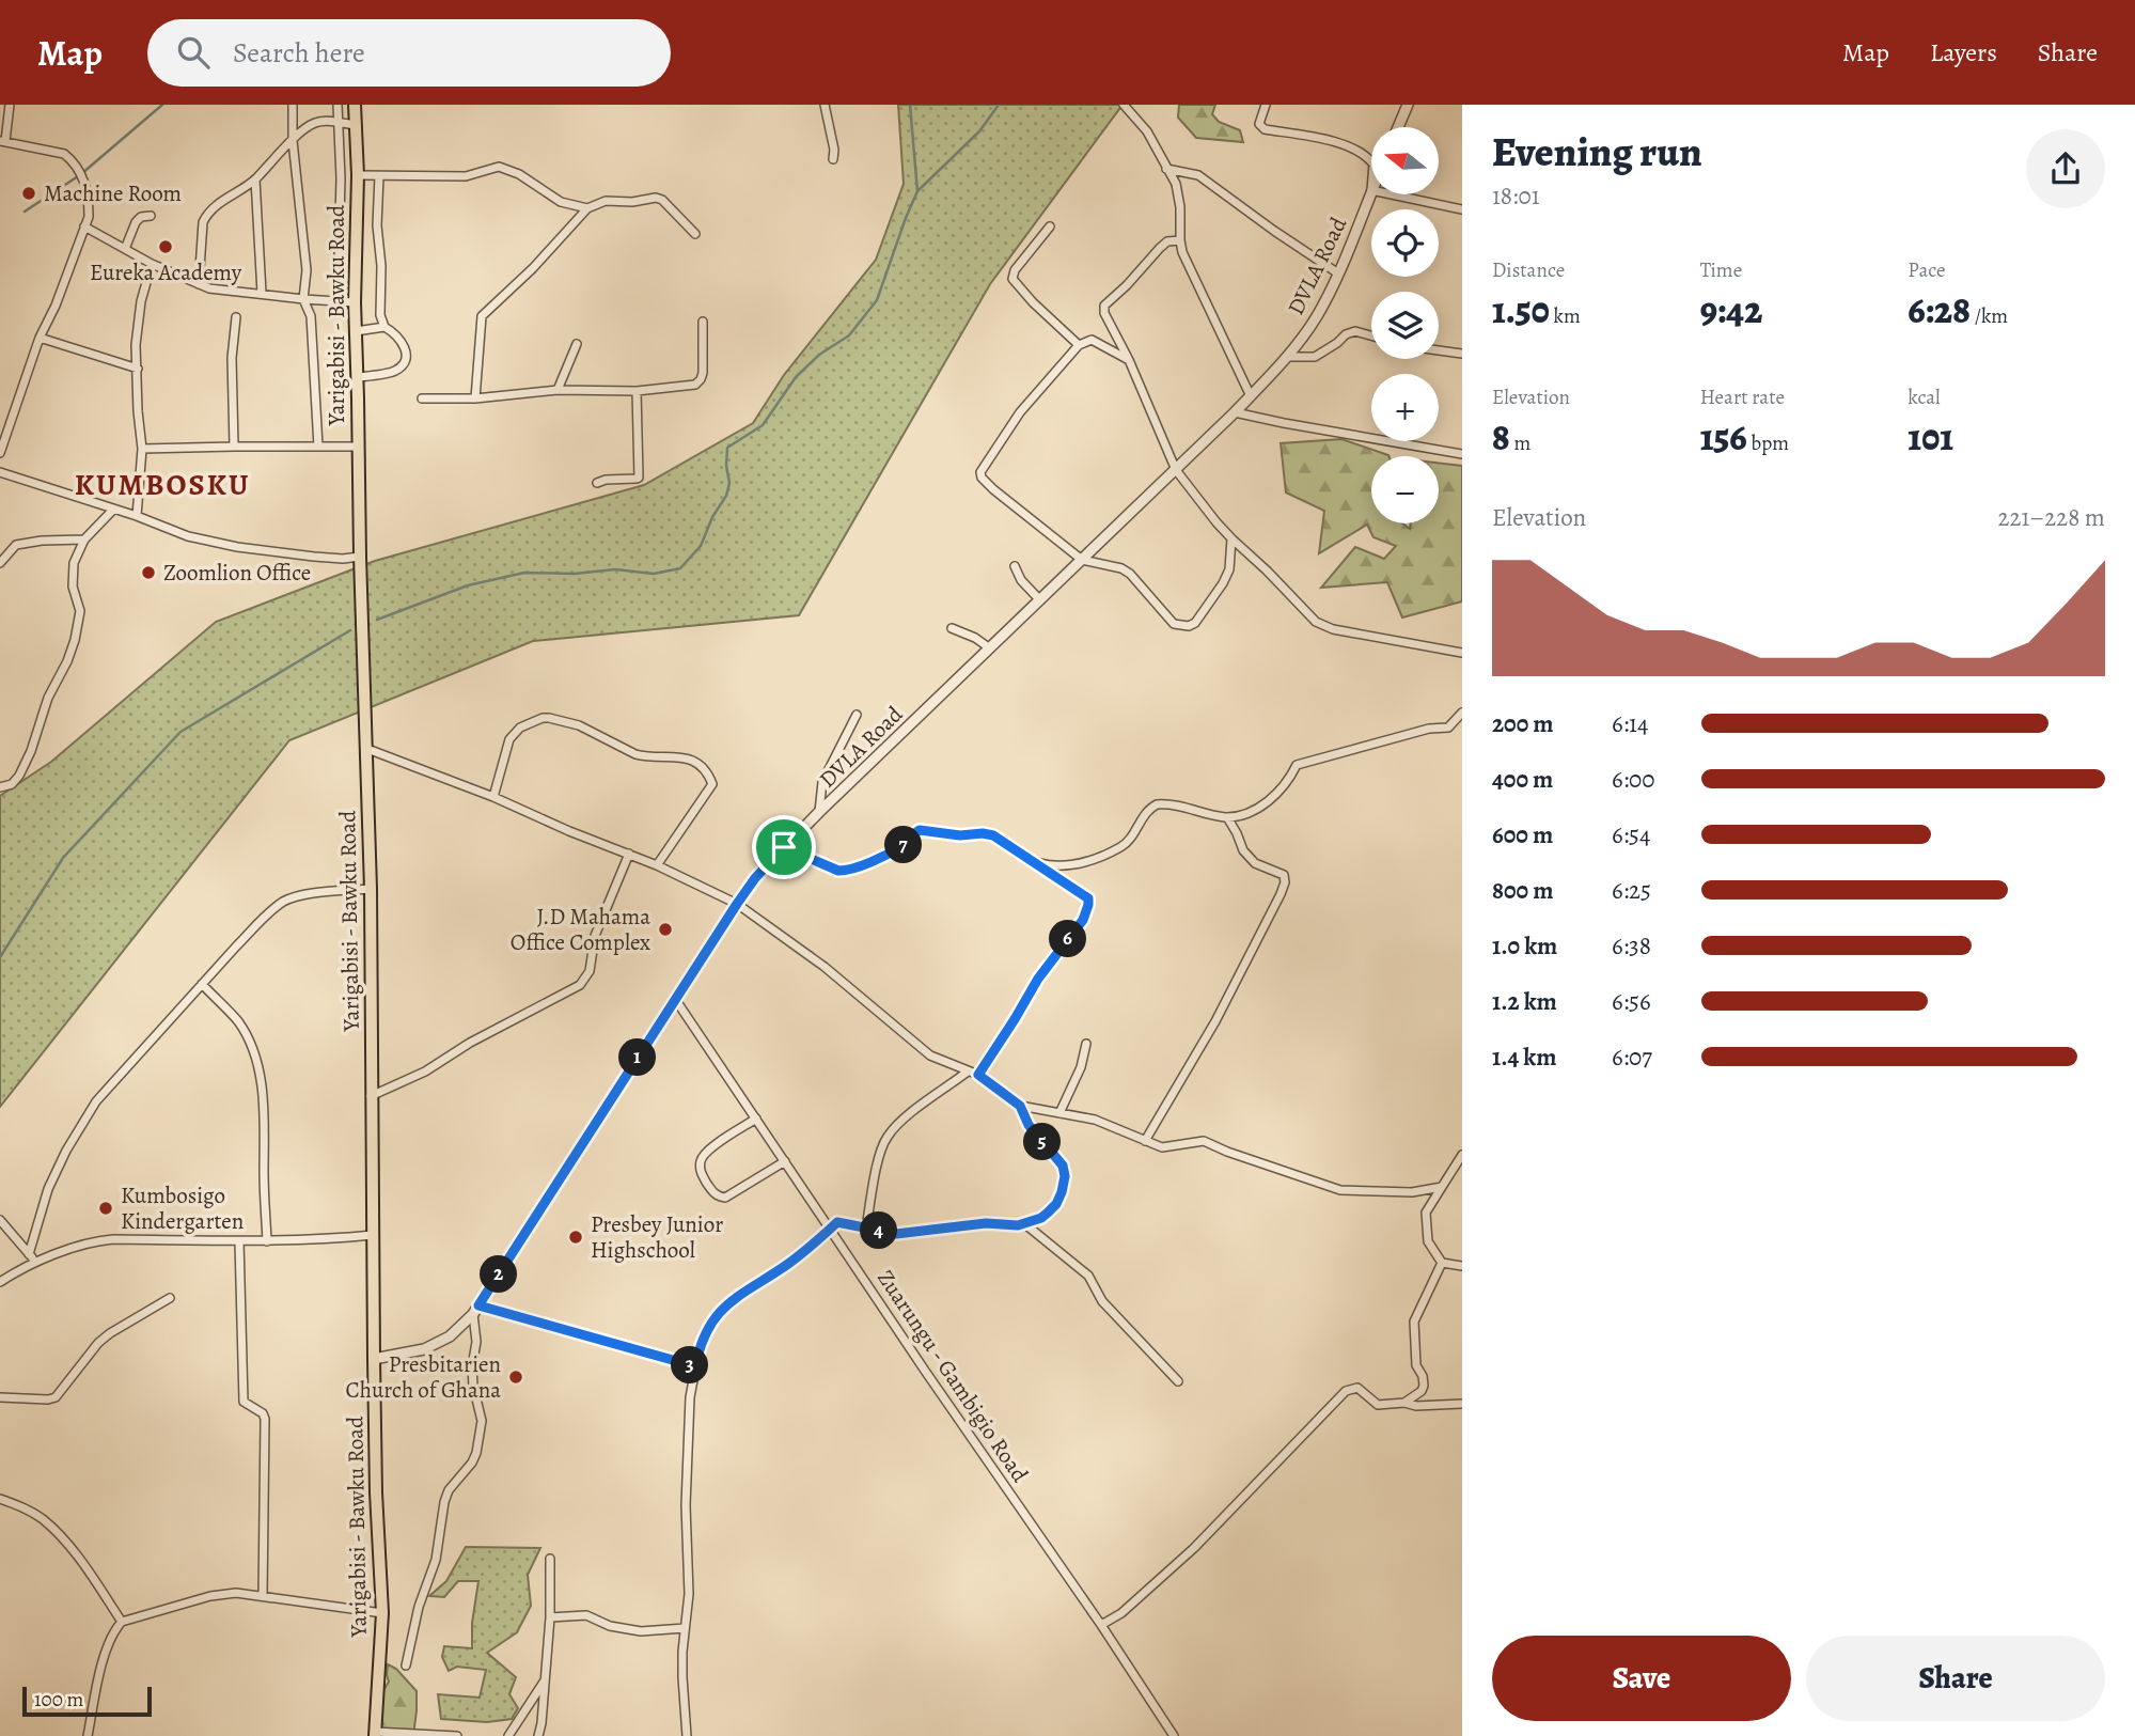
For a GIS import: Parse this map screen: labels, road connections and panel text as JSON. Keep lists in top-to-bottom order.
{
  "streets": {
    "highway": ["Yarigabisi - Bawku Road"],
    "street": ["DVLA Road", "Zuarungu - Gambigio Road"]
  },
  "crossings": [
    ["DVLA Road", "Yarigabisi - Bawku Road"],
    ["DVLA Road", "Zuarungu - Gambigio Road"]
  ],
  "districts": ["KUMBOSKU"],
  "places": [
    "Machine Room",
    "Eureka Academy",
    "Zoomlion Office",
    "J.D Mahama Office Complex",
    "Kumbosigo Kindergarten",
    "Presbey Junior Highschool",
    "Presbitarien Church of Ghana"
  ],
  "scale_bar": "100 m",
  "north": "left",
  "page": {
    "header": "Map",
    "search": "Search here",
    "nav": ["Map", "Layers", "Share"],
    "heading": ["Evening run", "18:01"],
    "map_buttons": ["+", "−"],
    "stats": [
      ["Distance", "1.50 km"],
      ["Time", "9:42"],
      ["Pace", "6:28 /km"],
      ["Elevation", "8 m"],
      ["Heart rate", "156 bpm"],
      ["kcal", "101"]
    ],
    "chart": ["Elevation", "221–228 m"],
    "list": [
      {
        "name": "200 m",
        "note": "6:14"
      },
      {
        "name": "400 m",
        "note": "6:00"
      },
      {
        "name": "600 m",
        "note": "6:54"
      },
      {
        "name": "800 m",
        "note": "6:25"
      },
      {
        "name": "1.0 km",
        "note": "6:38"
      },
      {
        "name": "1.2 km",
        "note": "6:56"
      },
      {
        "name": "1.4 km",
        "note": "6:07"
      }
    ],
    "pins": [
      "7",
      "6",
      "1",
      "5",
      "4",
      "2",
      "3"
    ],
    "buttons": ["Save", "Share"],
    "scale": "100 m"
  }
}
